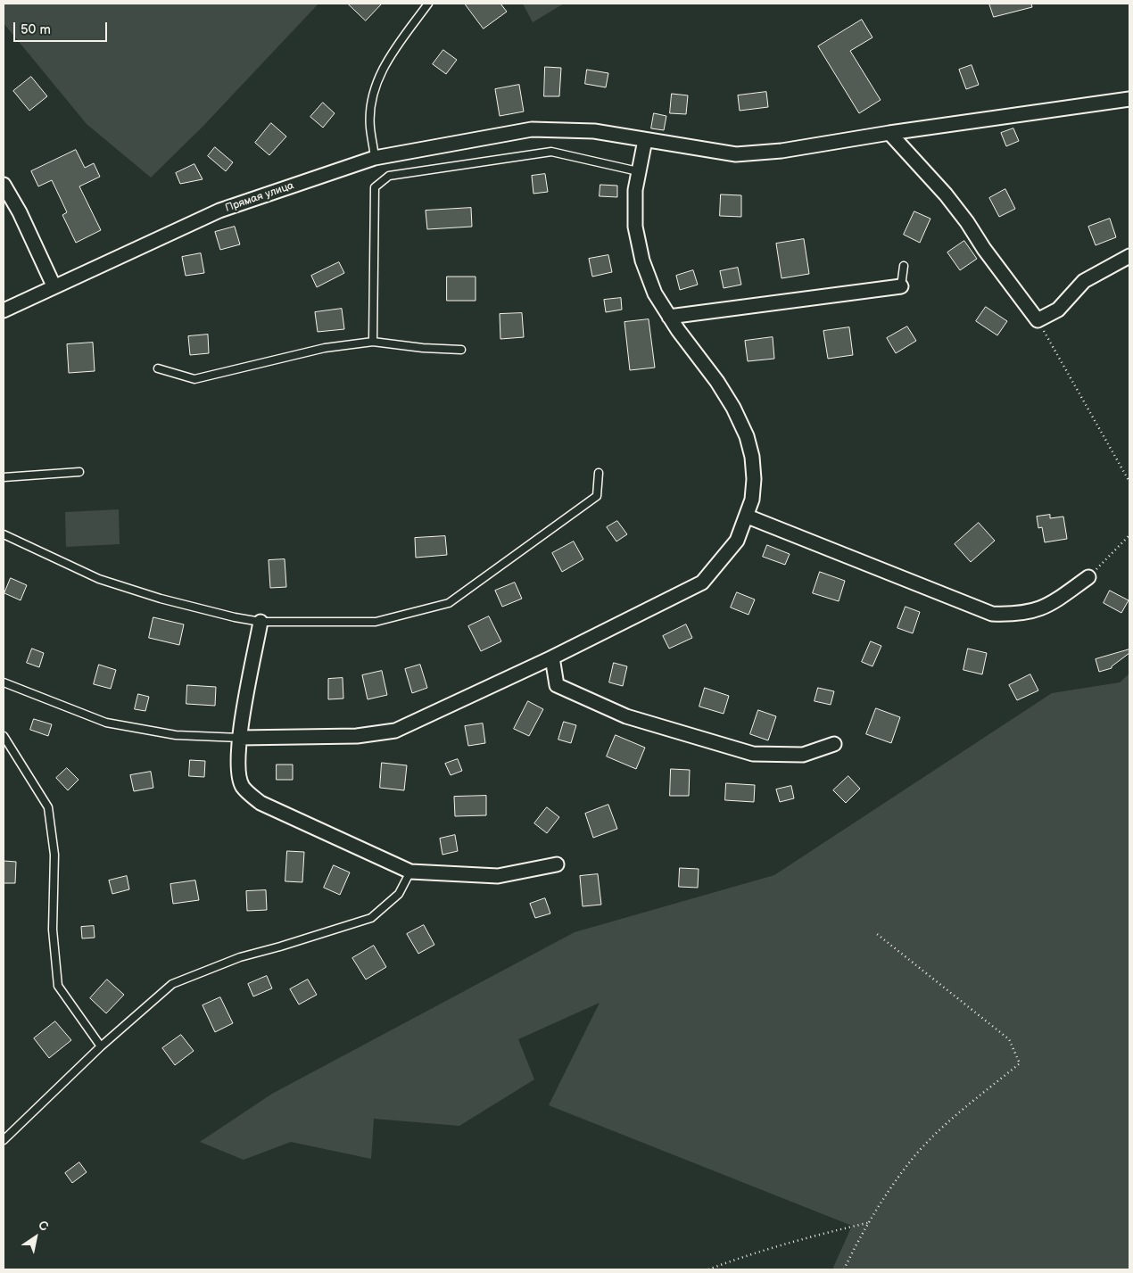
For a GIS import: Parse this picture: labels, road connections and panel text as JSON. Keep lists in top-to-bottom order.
{
  "streets": {
    "street": ["Прямая улица"]
  },
  "scale_bar": "50 m",
  "north": "top right"
}
